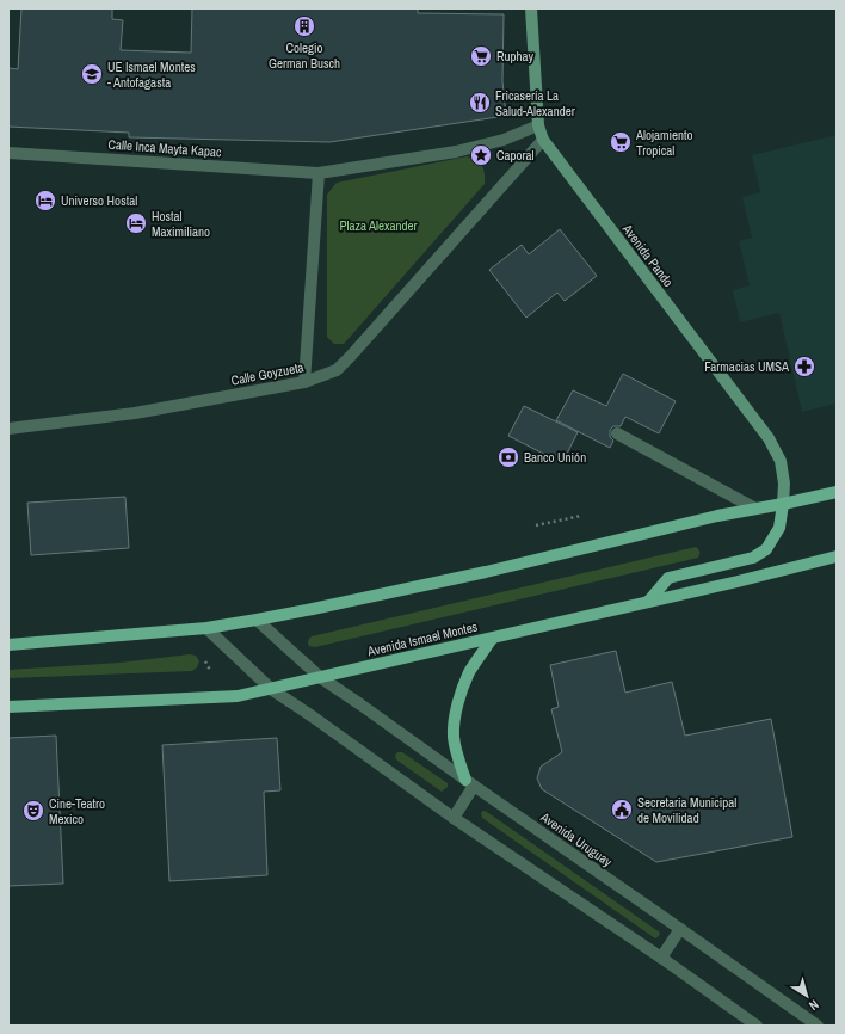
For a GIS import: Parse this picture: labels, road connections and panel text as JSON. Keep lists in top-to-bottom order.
{
  "streets": {
    "main road": ["Avenida Pando", "Avenida Ismael Montes"],
    "street": ["Calle Inca Mayta Kapac", "Calle Goyzueta", "Avenida Uruguay"]
  },
  "crossings": [
    ["Calle Inca Mayta Kapac", "Avenida Pando"],
    ["Avenida Pando", "Calle Goyzueta"],
    ["Avenida Ismael Montes", "Avenida Uruguay"]
  ],
  "parks": ["Plaza Alexander"],
  "places": {
    "building": ["Colegio German Busch"],
    "supermarket": ["Ruphay", "Alojamiento Tropical"],
    "school or university": ["UE Ismael Montes - Antofagasta"],
    "restaurant": ["Fricasería La Salud-Alexander"],
    "place": ["Caporal"],
    "hotel": ["Universo Hostal", "Hostal Maximiliano"],
    "pharmacy": ["Farmacias UMSA"],
    "bank": ["Banco Unión"],
    "public building": ["Secretaria Municipal de Movilidad"],
    "theatre": ["Cine-Teatro Mexico"]
  },
  "north": "bottom right"
}
